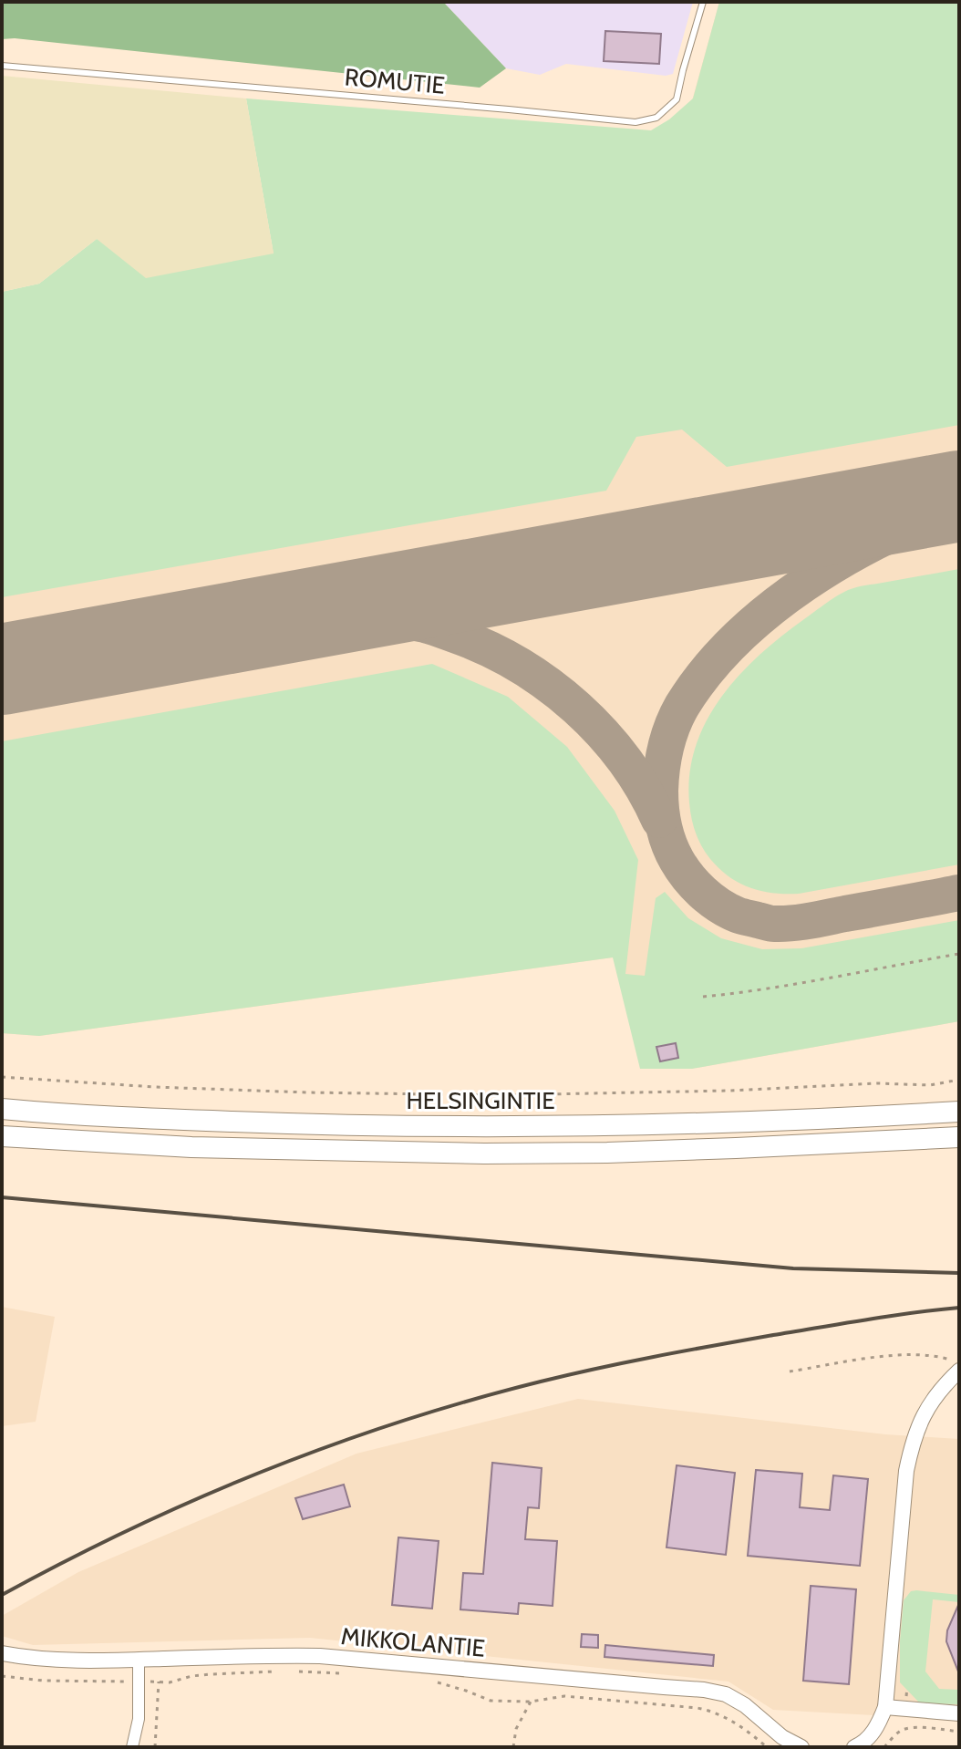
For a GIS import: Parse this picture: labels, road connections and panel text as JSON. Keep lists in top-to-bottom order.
{
  "streets": {
    "highway": ["HELSINGINTIE"],
    "street": ["MIKKOLANTIE"],
    "lane": ["ROMUTIE"]
  }
}
